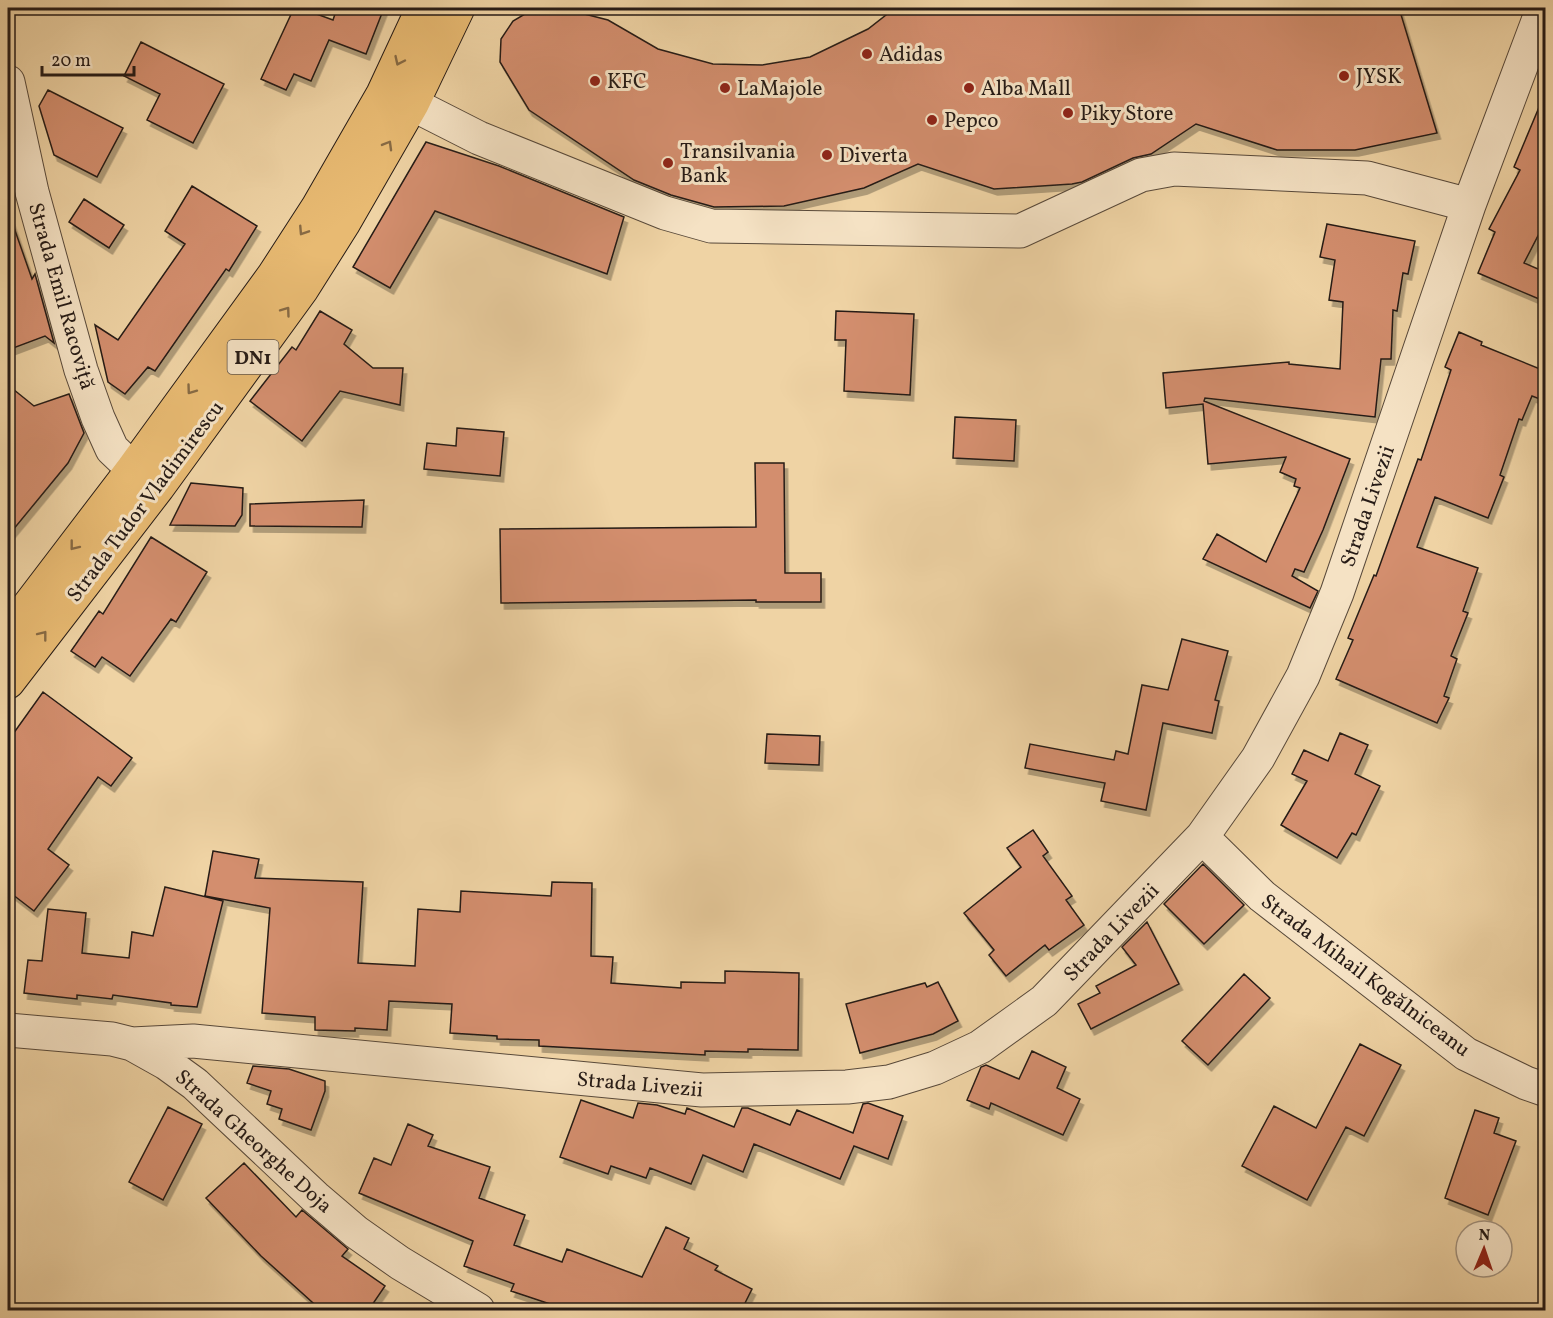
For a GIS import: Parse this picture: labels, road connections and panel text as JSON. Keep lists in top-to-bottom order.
{
  "streets": {
    "main road": ["DN1", "Strada Tudor Vladimirescu"],
    "street": [
      "Strada Emil Racoviță",
      "Strada Livezii",
      "Strada Mihail Kogălniceanu",
      "Strada Gheorghe Doja"
    ]
  },
  "crossings": [
    ["Strada Emil Racoviță", "Strada Tudor Vladimirescu"],
    ["Strada Livezii", "Strada Mihail Kogălniceanu"],
    ["Strada Livezii", "Strada Gheorghe Doja"]
  ],
  "places": [
    "Adidas",
    "JYSK",
    "KFC",
    "LaMajole",
    "Alba Mall",
    "Piky Store",
    "Pepco",
    "Diverta",
    "Transilvania Bank"
  ],
  "scale_bar": "20 m",
  "north": "top"
}
